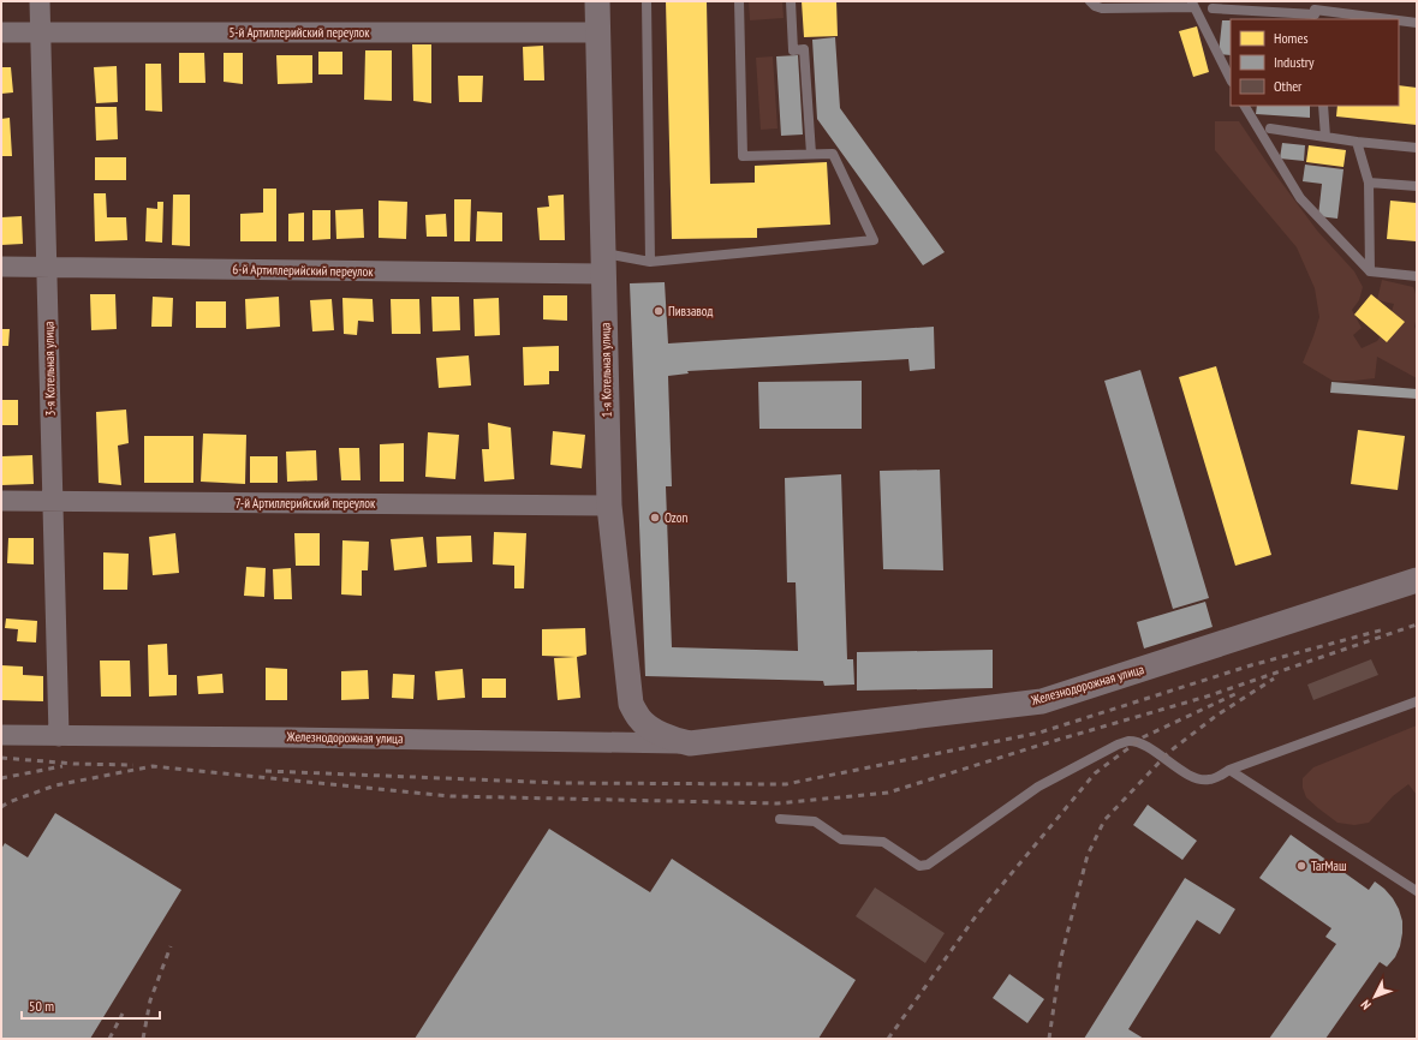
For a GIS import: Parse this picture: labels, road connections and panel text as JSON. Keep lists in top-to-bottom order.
{
  "streets": {
    "street": [
      "5-й Артиллерийский переулок",
      "6-й Артиллерийский переулок",
      "3-я Котельная улица",
      "1-я Котельная улица",
      "7-й Артиллерийский переулок",
      "Железнодорожная улица"
    ]
  },
  "crossings": [
    ["5-й Артиллерийский переулок", "3-я Котельная улица"],
    ["5-й Артиллерийский переулок", "1-я Котельная улица"],
    ["6-й Артиллерийский переулок", "3-я Котельная улица"],
    ["6-й Артиллерийский переулок", "1-я Котельная улица"],
    ["3-я Котельная улица", "7-й Артиллерийский переулок"],
    ["3-я Котельная улица", "Железнодорожная улица"],
    ["1-я Котельная улица", "7-й Артиллерийский переулок"],
    ["1-я Котельная улица", "Железнодорожная улица"]
  ],
  "places": ["Пивзавод", "Ozon", "ТагМаш"],
  "legend": ["Homes", "Industry", "Other"],
  "scale_bar": "50 m",
  "north": "bottom left"
}
